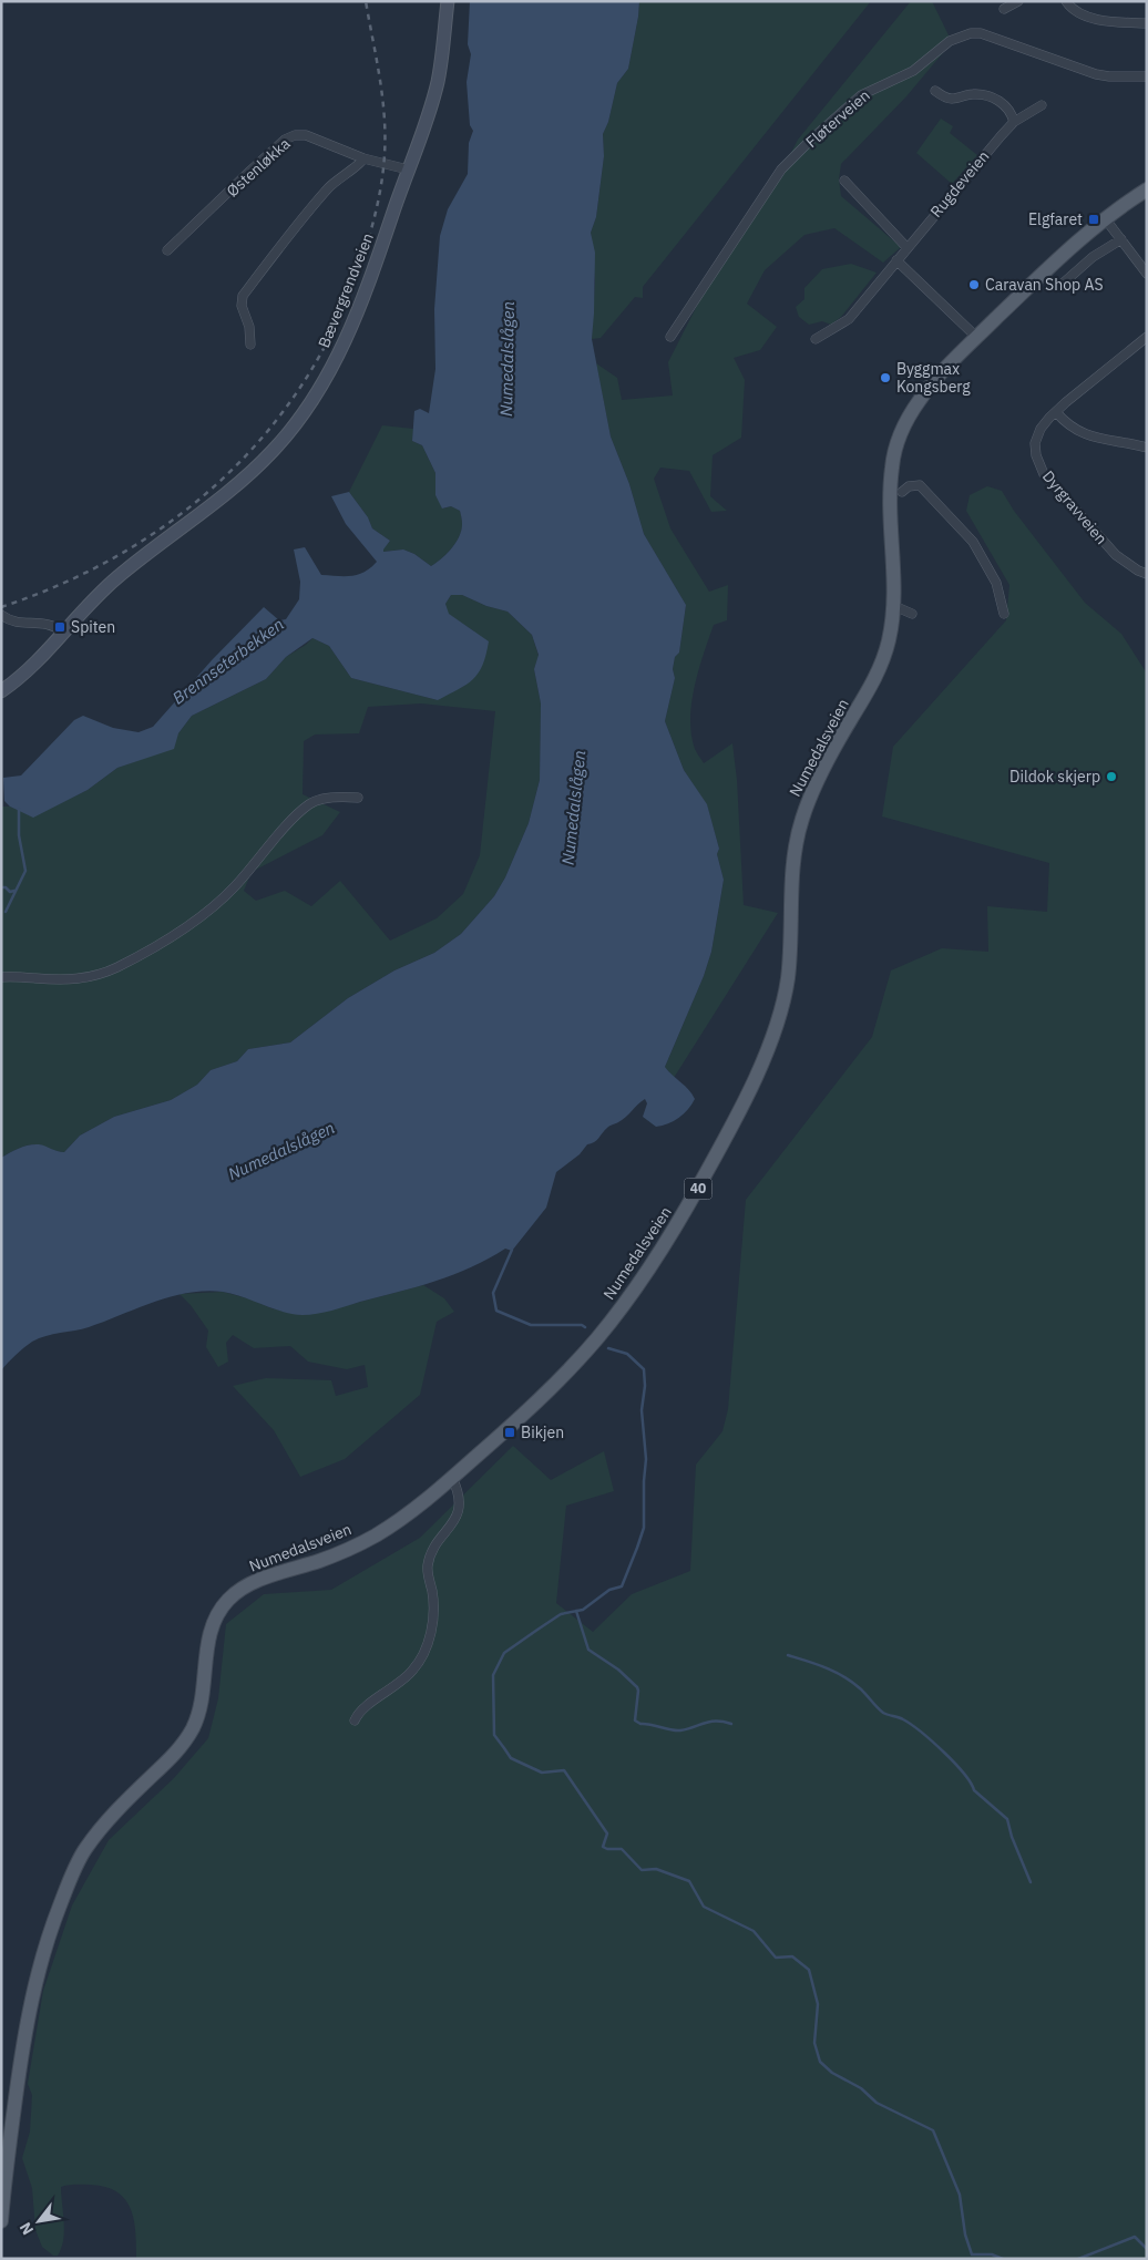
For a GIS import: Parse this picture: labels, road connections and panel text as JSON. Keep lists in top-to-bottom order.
{
  "streets": {
    "main road": ["Bævergrendveien", "Numedalsveien", "40"],
    "street": [
      "Fløterveien",
      "Østenløkka",
      "Rugdeveien",
      "Dyrgravveien"
    ]
  },
  "crossings": [
    ["Østenløkka", "Bævergrendveien"]
  ],
  "water": ["Numedalslågen", "Brennseterbekken"],
  "places": {
    "transit": ["Elgfaret", "Spiten", "Bikjen"],
    "other": ["Caravan Shop AS", "Byggmax Kongsberg", "Dildok skjerp"]
  },
  "north": "bottom left"
}
